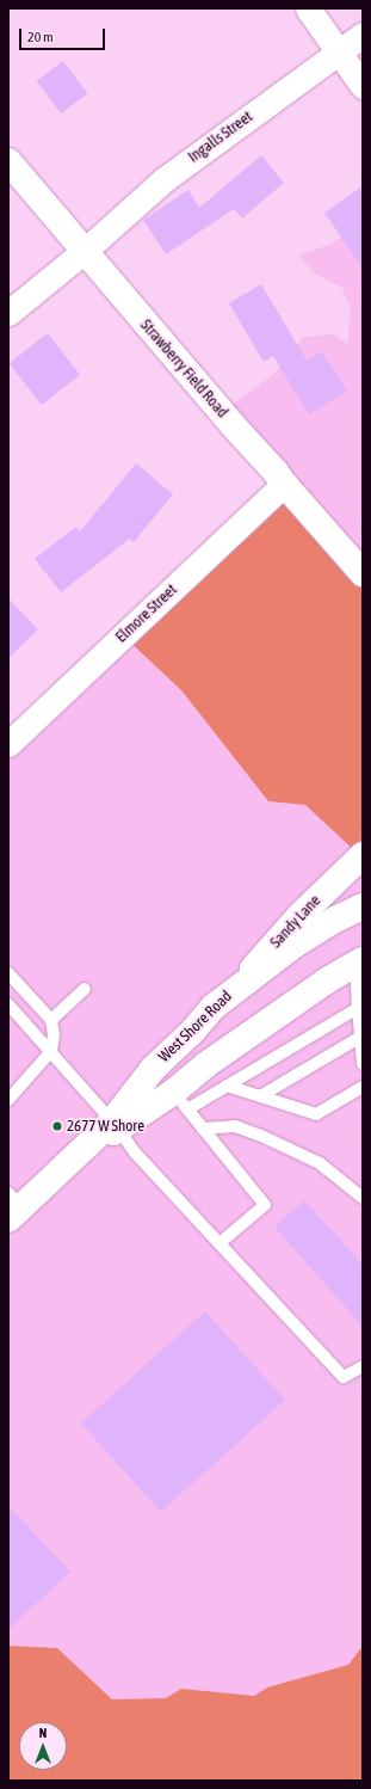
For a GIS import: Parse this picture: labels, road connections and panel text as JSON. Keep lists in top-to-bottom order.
{
  "streets": {
    "main road": ["Strawberry Field Road", "Sandy Lane", "West Shore Road"],
    "street": ["Ingalls Street", "Elmore Street"]
  },
  "crossings": [
    ["Ingalls Street", "Strawberry Field Road"],
    ["Strawberry Field Road", "Elmore Street"],
    ["Sandy Lane", "West Shore Road"]
  ],
  "places": ["2677 W Shore"],
  "scale_bar": "20 m",
  "north": "top"
}
